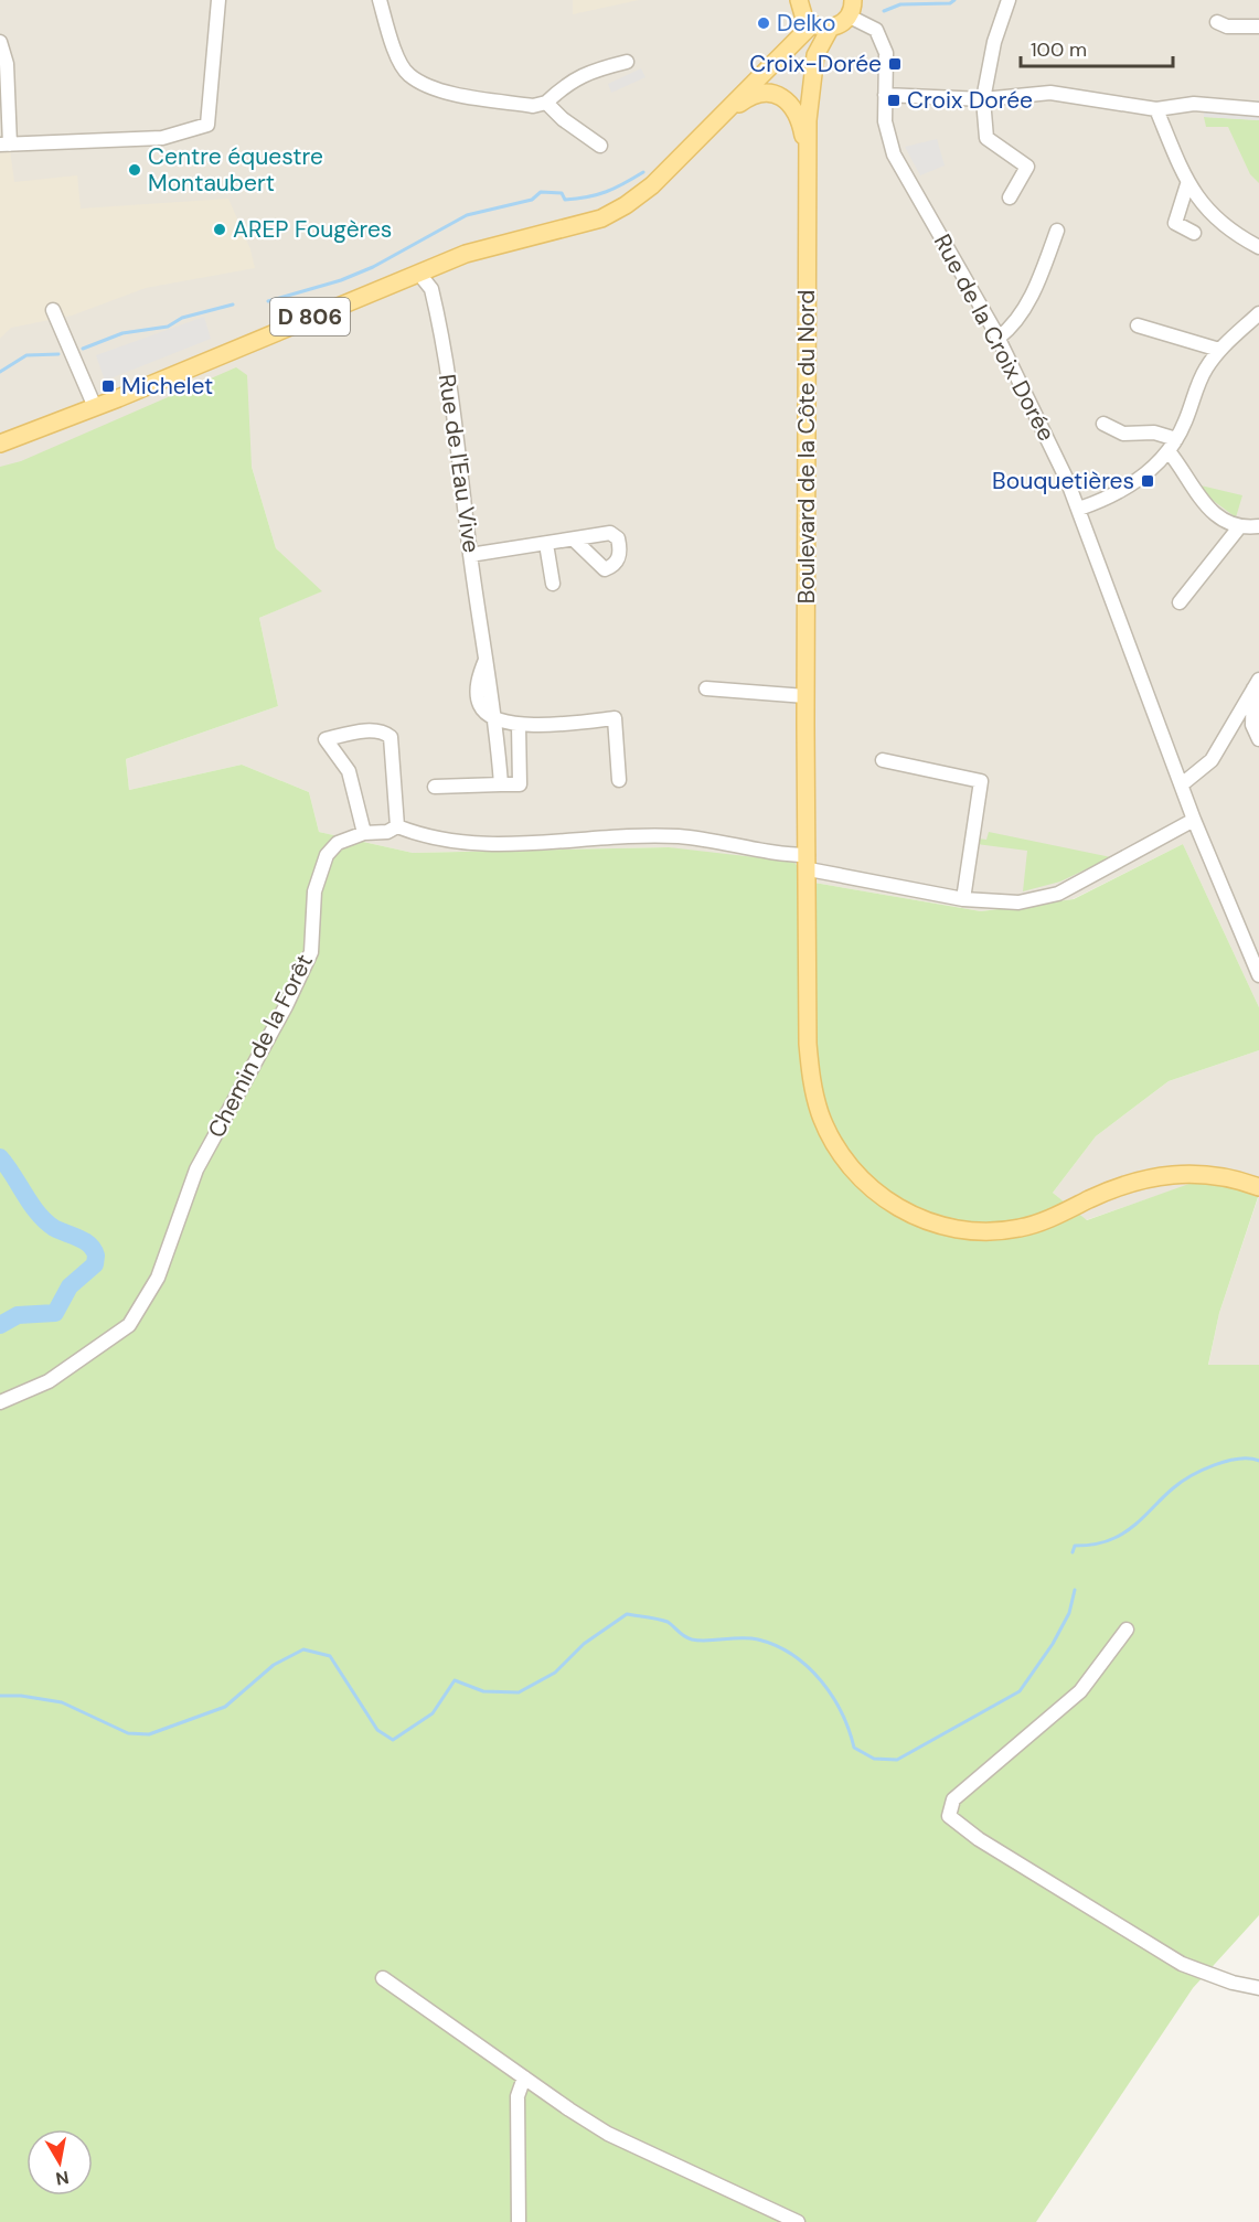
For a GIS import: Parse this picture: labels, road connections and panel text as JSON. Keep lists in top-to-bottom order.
{
  "streets": {
    "main road": ["D 806", "Boulevard de la Côte du Nord"],
    "street": ["Rue de la Croix Dorée", "Rue de l'Eau Vive", "Chemin de la Forêt"]
  },
  "crossings": [
    ["D 806", "Rue de l'Eau Vive"],
    ["Rue de la Croix Dorée", "Chemin de la Forêt"],
    ["Boulevard de la Côte du Nord", "Chemin de la Forêt"]
  ],
  "places": {
    "other": ["Delko", "Centre équestre Montaubert", "AREP Fougères"],
    "transit": [
      "Croix-Dorée",
      "Croix Dorée",
      "Michelet",
      "Bouquetières"
    ]
  },
  "scale_bar": "100 m",
  "north": "bottom"
}
